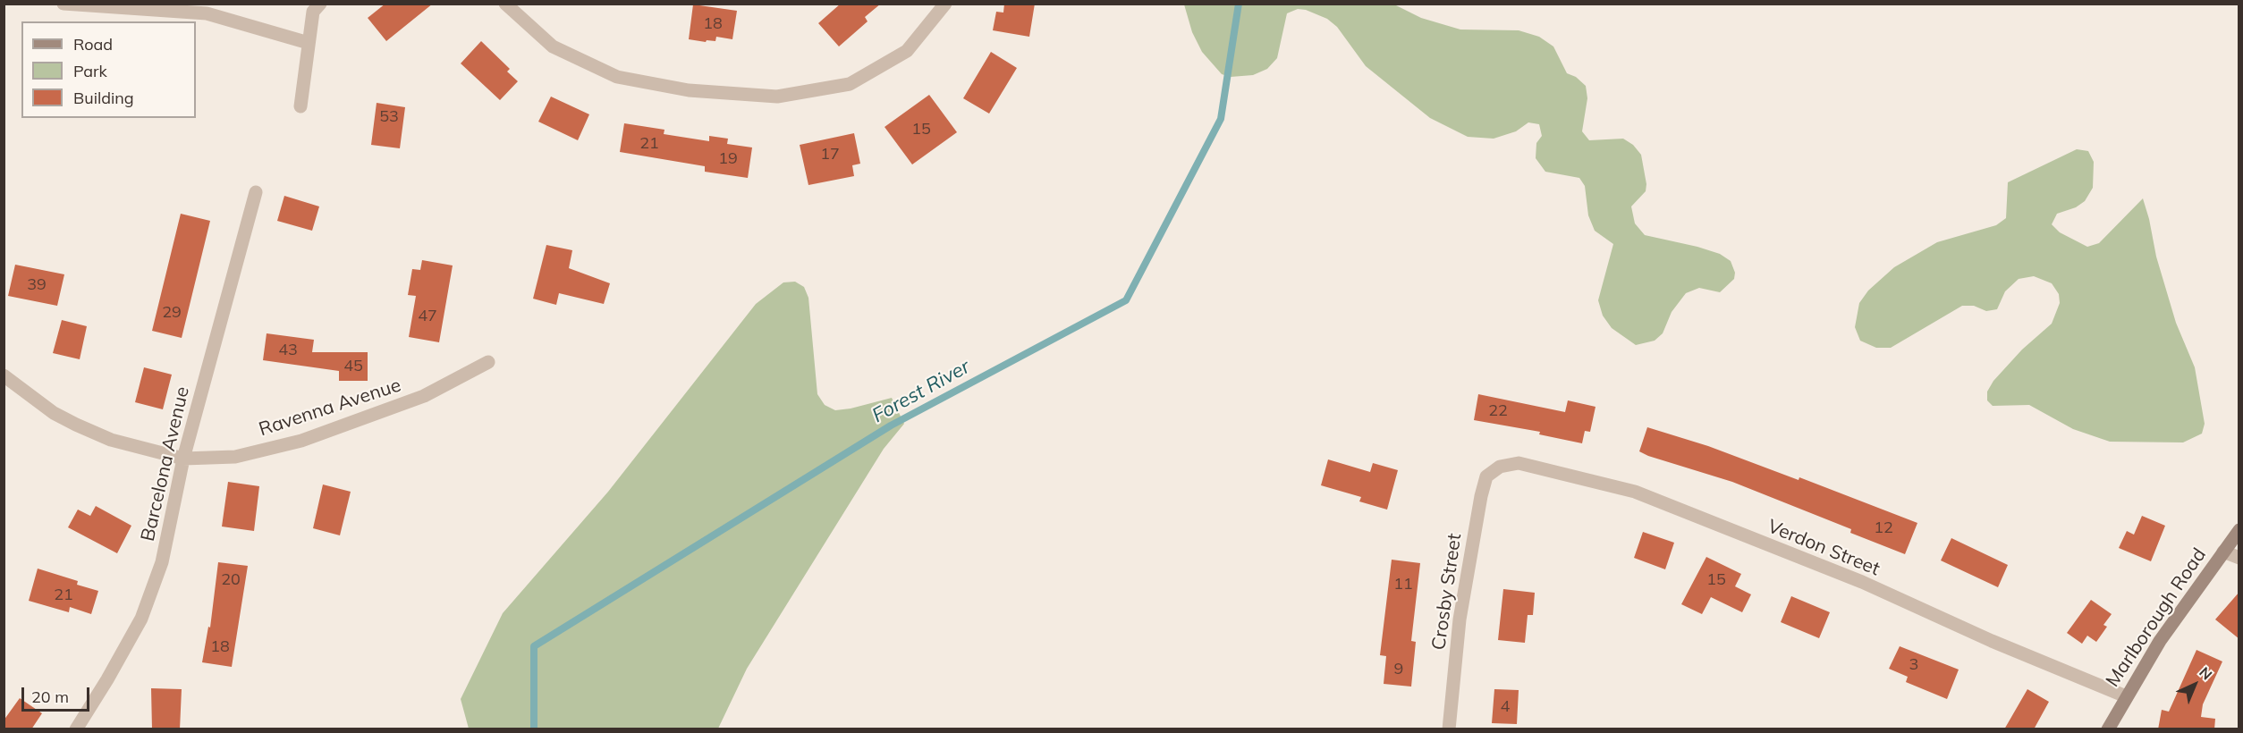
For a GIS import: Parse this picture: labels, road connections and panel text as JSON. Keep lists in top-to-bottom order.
{
  "streets": {
    "street": [
      "Ravenna Avenue",
      "Barcelona Avenue",
      "Verdon Street",
      "Crosby Street",
      "Marlborough Road"
    ]
  },
  "crossings": [
    ["Ravenna Avenue", "Barcelona Avenue"],
    ["Verdon Street", "Crosby Street"],
    ["Verdon Street", "Marlborough Road"]
  ],
  "water": ["Forest River"],
  "house_numbers": [
    "18",
    "53",
    "15",
    "21",
    "17",
    "19",
    "39",
    "29",
    "47",
    "43",
    "45",
    "22",
    "12",
    "20",
    "15",
    "11",
    "21",
    "18",
    "3",
    "9",
    "4"
  ],
  "legend": ["Road", "Park", "Building"],
  "scale_bar": "20 m",
  "north": "top right"
}
